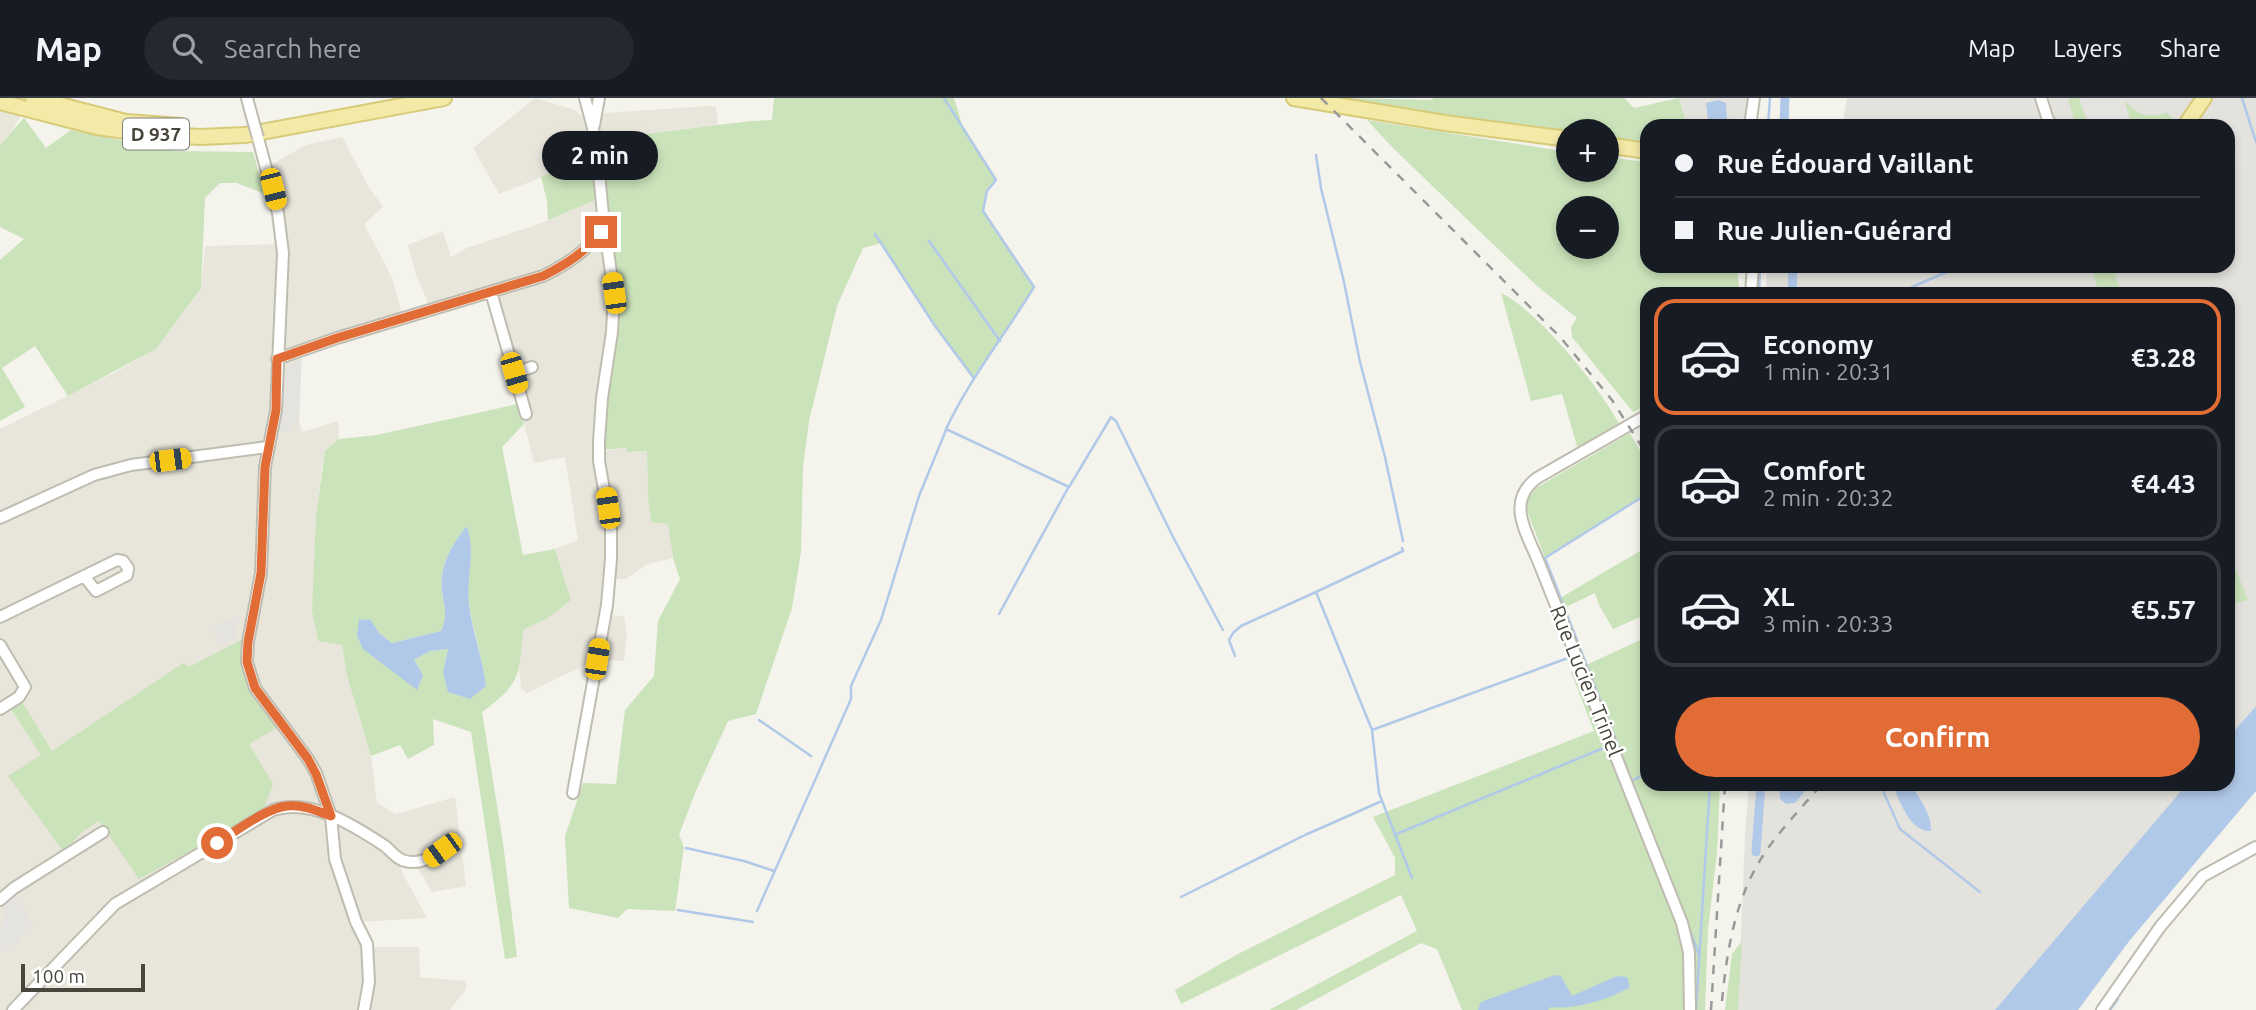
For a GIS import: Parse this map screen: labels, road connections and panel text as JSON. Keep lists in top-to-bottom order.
{
  "streets": {
    "main road": ["D 937"],
    "street": ["Rue Lucien Trinel"]
  },
  "scale_bar": "100 m",
  "page": {
    "header": "Map",
    "search": "Search here",
    "nav": ["Map", "Layers", "Share"],
    "map_buttons": ["+", "−"],
    "banner": ["Rue Édouard Vaillant", "Rue Julien-Guérard"],
    "bubble": "2 min",
    "list": [
      {
        "name": "Economy",
        "note": "1 min · 20:31",
        "value": "€3.28"
      },
      {
        "name": "Comfort",
        "note": "2 min · 20:32",
        "value": "€4.43"
      },
      {
        "name": "XL",
        "note": "3 min · 20:33",
        "value": "€5.57"
      }
    ],
    "buttons": "Confirm",
    "scale": "100 m"
  }
}
